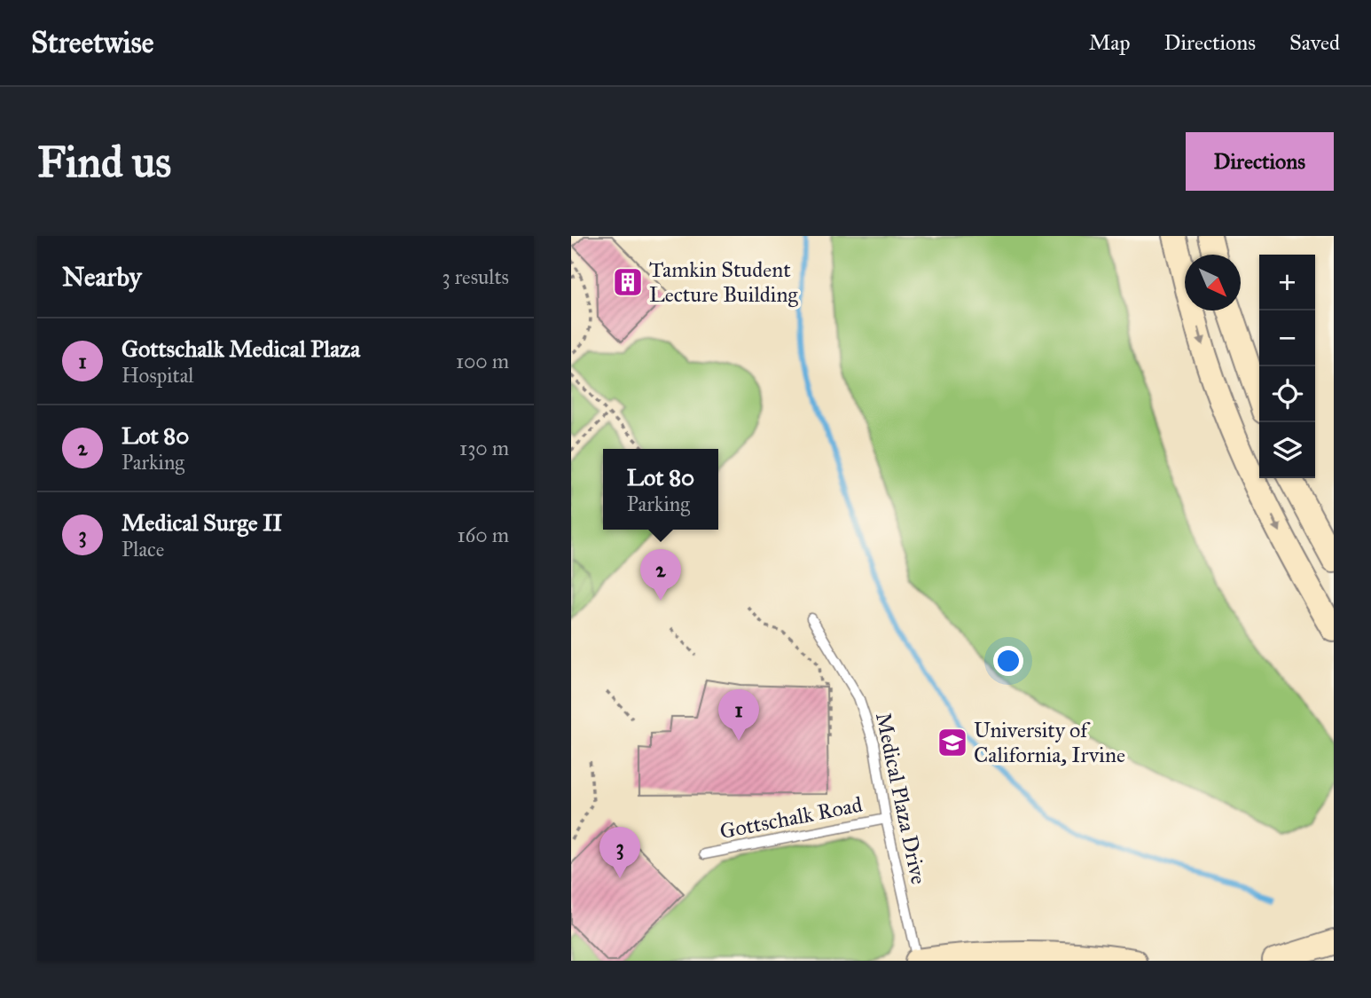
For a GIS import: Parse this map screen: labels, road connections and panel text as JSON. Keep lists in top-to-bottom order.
{
  "streets": {
    "lane": ["Medical Plaza Drive", "Gottschalk Road"]
  },
  "crossings": [
    ["Medical Plaza Drive", "Gottschalk Road"]
  ],
  "places": {
    "building": ["Tamkin Student Lecture Building"],
    "school or university": ["University of California, Irvine"]
  },
  "north": "bottom right",
  "page": {
    "header": "Streetwise",
    "nav": ["Map", "Directions", "Saved"],
    "buttons": "Directions",
    "title": "Find us",
    "heading": ["Nearby", "3 results"],
    "map_buttons": ["+", "−"],
    "list": [
      {
        "mark": "1",
        "name": "Gottschalk Medical Plaza",
        "note": "Hospital",
        "value": "100 m"
      },
      {
        "mark": "2",
        "name": "Lot 80",
        "note": "Parking",
        "value": "130 m"
      },
      {
        "mark": "3",
        "name": "Medical Surge II",
        "note": "Place",
        "value": "160 m"
      }
    ],
    "popup": ["Lot 80", "Parking"],
    "pins": ["2", "1", "3"]
  }
}
